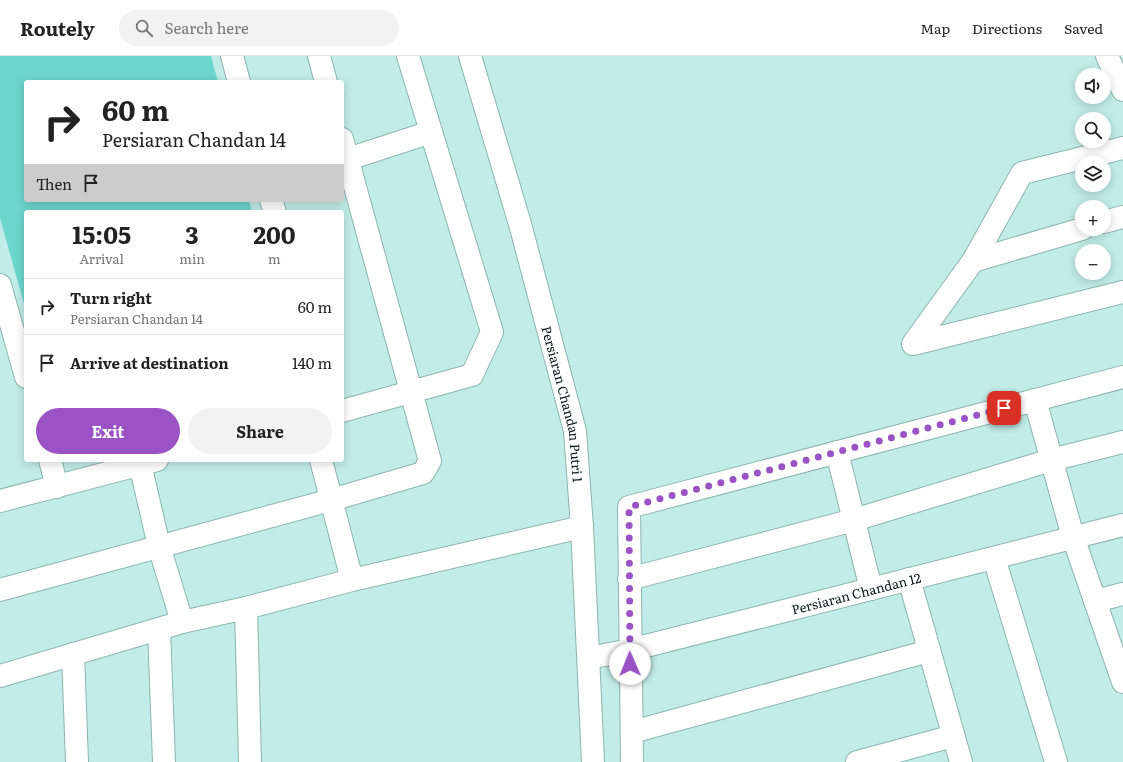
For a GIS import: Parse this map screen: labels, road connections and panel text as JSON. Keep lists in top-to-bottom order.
{
  "streets": {
    "street": ["Persiaran Chandan Putri 1", "Persiaran Chandan 12"]
  },
  "crossings": [
    ["Persiaran Chandan Putri 1", "Persiaran Chandan 12"]
  ],
  "page": {
    "header": "Routely",
    "search": "Search here",
    "nav": ["Map", "Directions", "Saved"],
    "map_buttons": ["+", "−"],
    "turn": ["60 m", "Persiaran Chandan 14"],
    "then": "Then",
    "eta": [
      "15:05",
      "Arrival",
      "3",
      "min",
      "200",
      "m"
    ],
    "list": [
      {
        "name": "Turn right",
        "note": "Persiaran Chandan 14",
        "value": "60 m"
      },
      {
        "name": "Arrive at destination",
        "value": "140 m"
      }
    ],
    "buttons": ["Exit", "Share"]
  }
}
